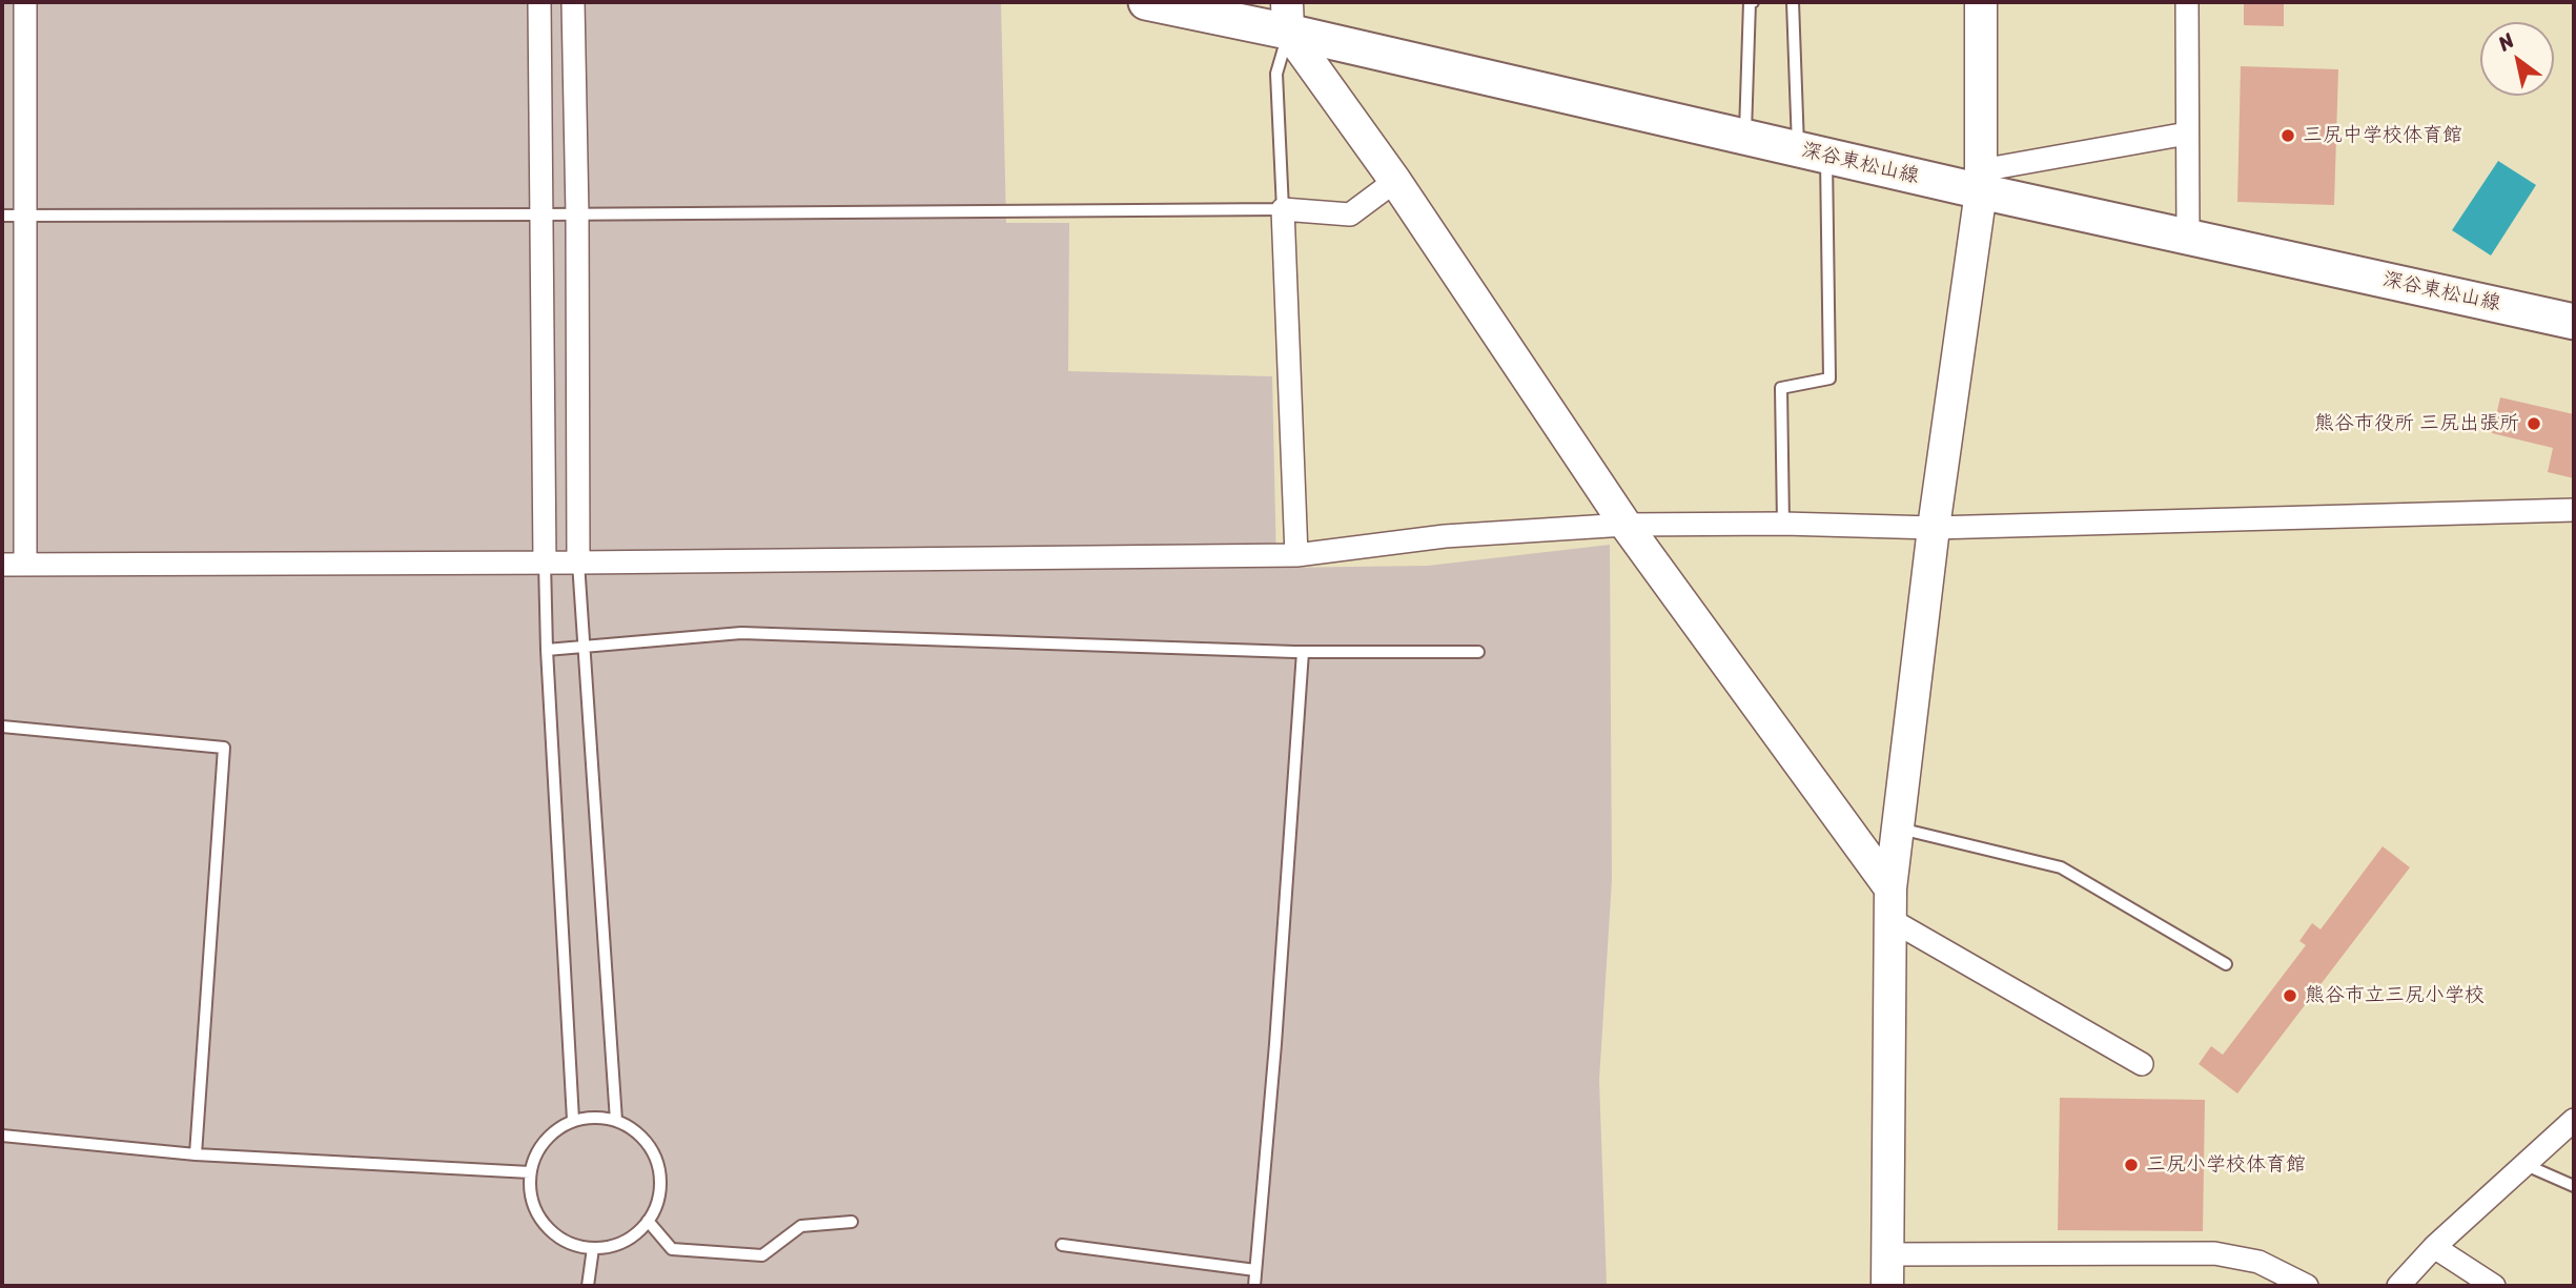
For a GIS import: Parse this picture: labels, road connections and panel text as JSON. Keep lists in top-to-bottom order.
{
  "streets": {
    "main road": ["深谷東松山線"]
  },
  "places": [
    "三尻中学校体育館",
    "熊谷市役所 三尻出張所",
    "熊谷市立三尻小学校",
    "三尻小学校体育館"
  ],
  "north": "top left"
}
